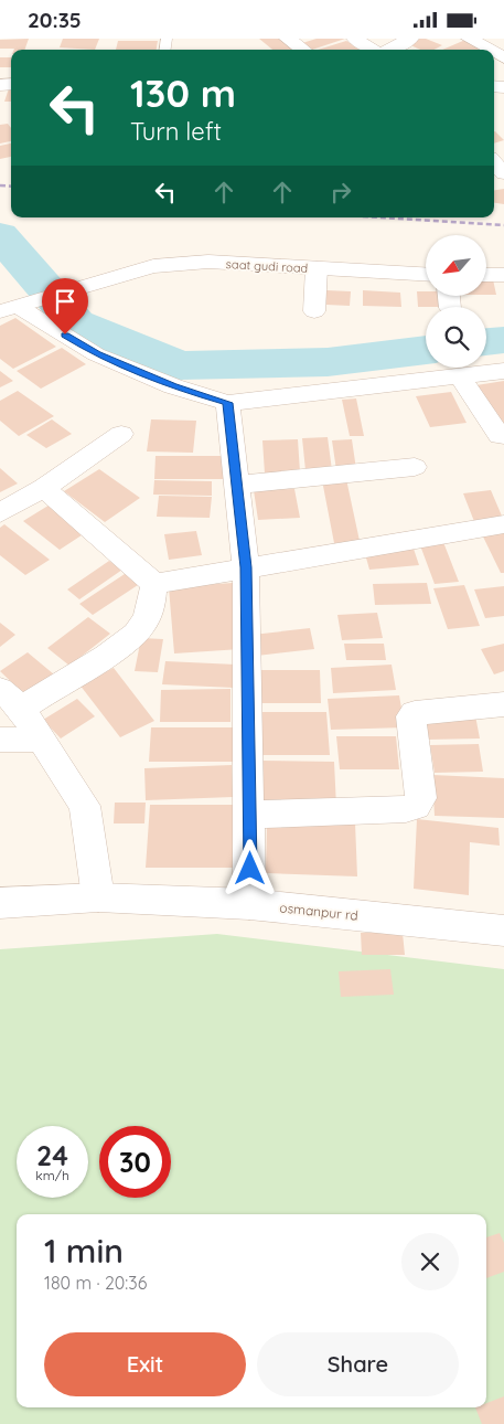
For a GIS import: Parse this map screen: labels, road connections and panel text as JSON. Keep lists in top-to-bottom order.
{
  "streets": {
    "street": ["saat gudi road", "osmanpur rd"]
  },
  "north": "bottom left",
  "page": {
    "status": "20:35",
    "turn": ["130 m", "Turn left"],
    "speed": "24 km/h",
    "limit": "30",
    "heading": ["1 min", "180 m · 20:36"],
    "buttons": ["Exit", "Share"]
  }
}
